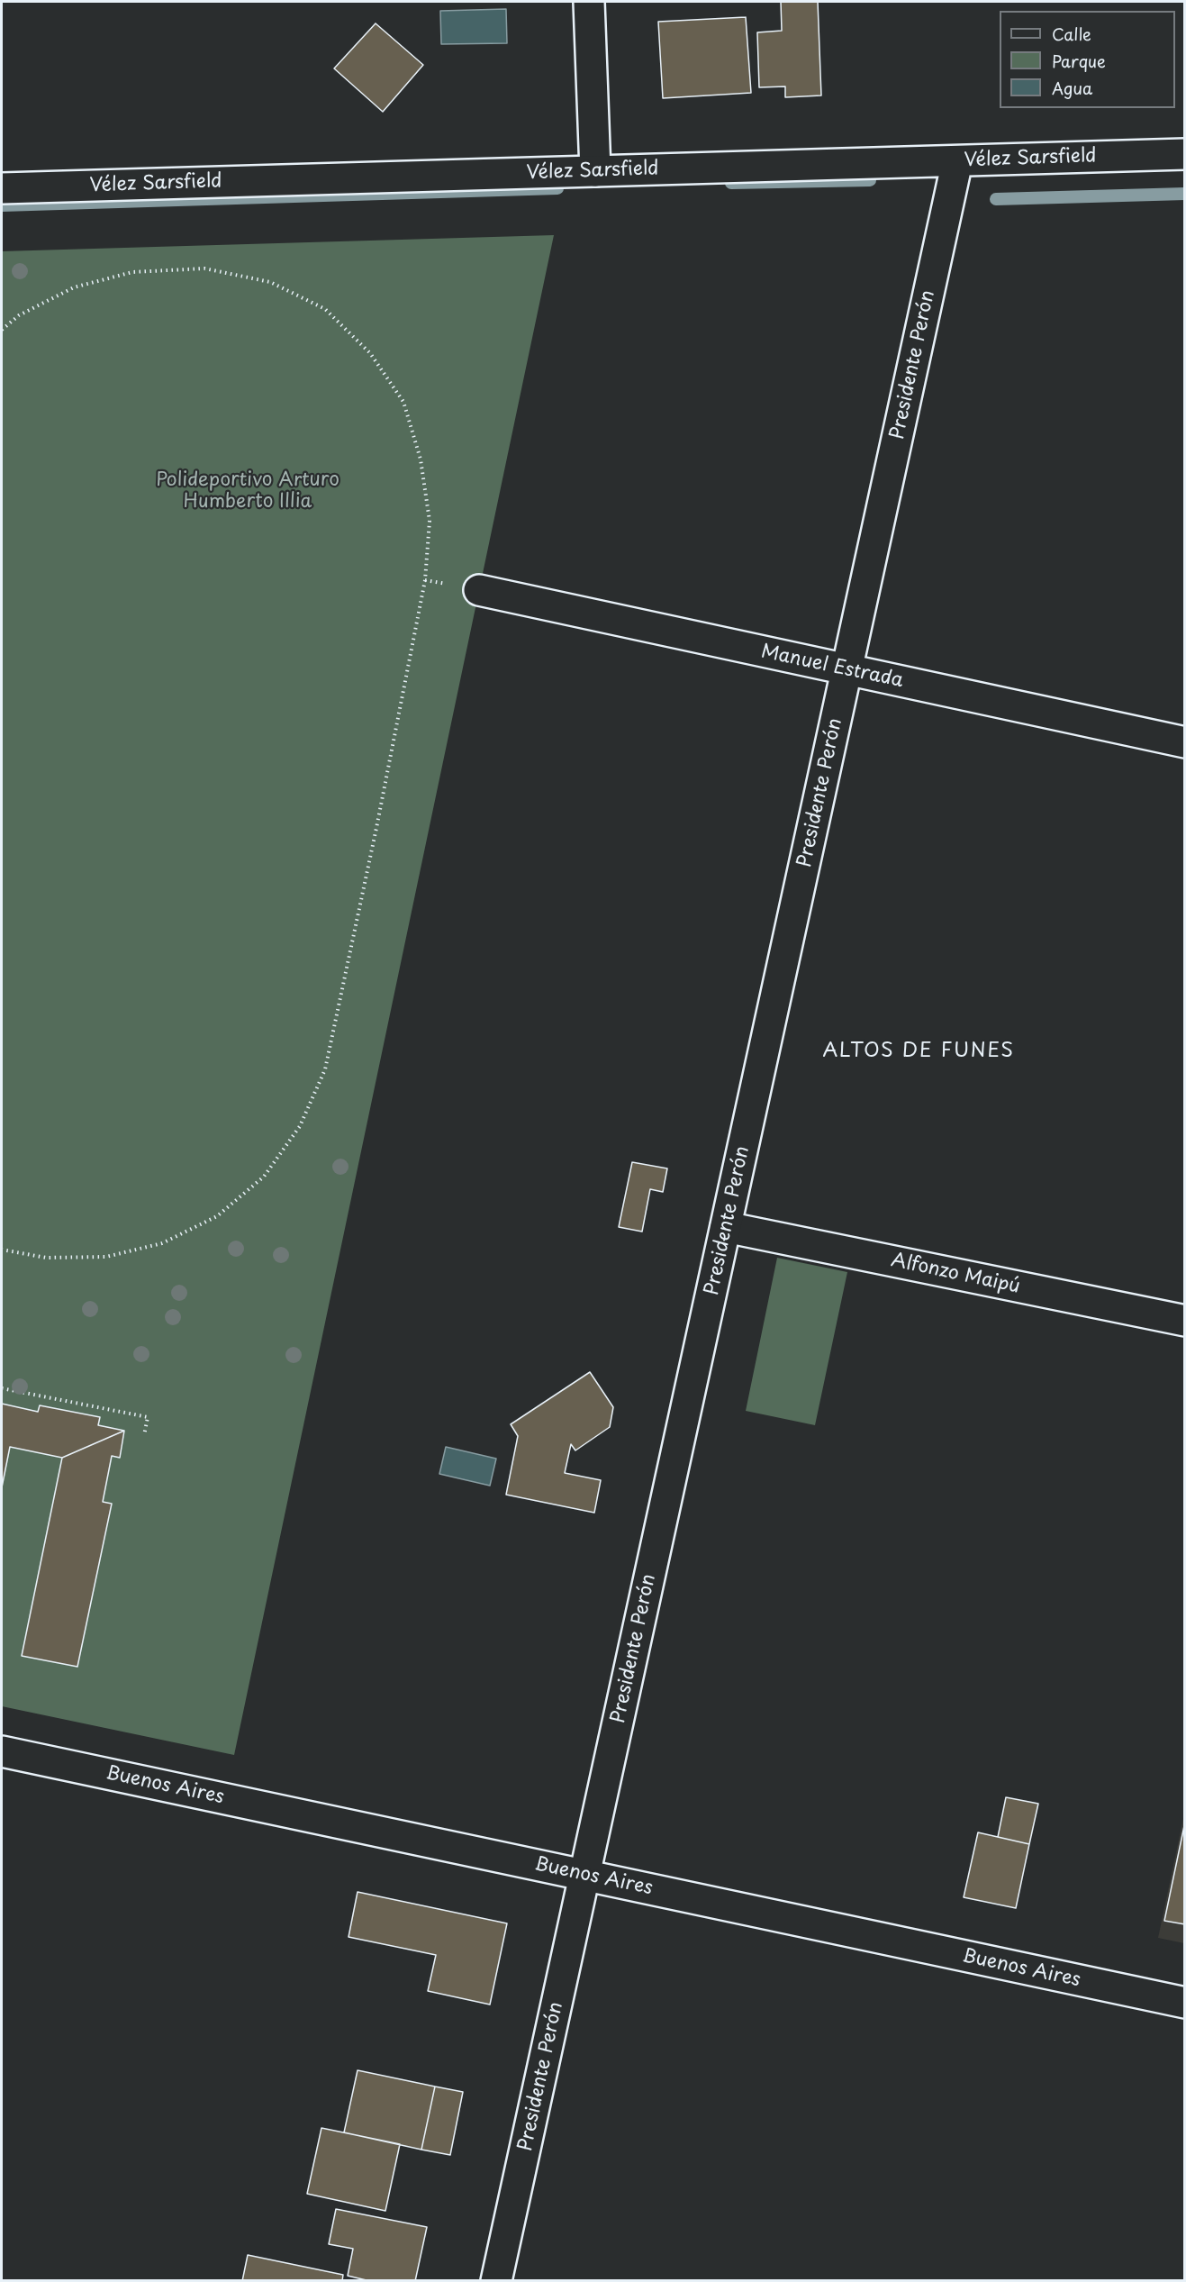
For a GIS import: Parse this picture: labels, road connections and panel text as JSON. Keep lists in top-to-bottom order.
{
  "streets": {
    "main road": [
      "Vélez Sarsfield",
      "Presidente Perón",
      "Manuel Estrada",
      "Alfonzo Maipú",
      "Buenos Aires"
    ]
  },
  "crossings": [
    ["Vélez Sarsfield", "Presidente Perón"],
    ["Presidente Perón", "Manuel Estrada"],
    ["Presidente Perón", "Alfonzo Maipú"],
    ["Presidente Perón", "Buenos Aires"]
  ],
  "districts": ["ALTOS DE FUNES"],
  "parks": ["Polideportivo Arturo Humberto Illia"],
  "legend": ["Calle", "Parque", "Agua"]
}
